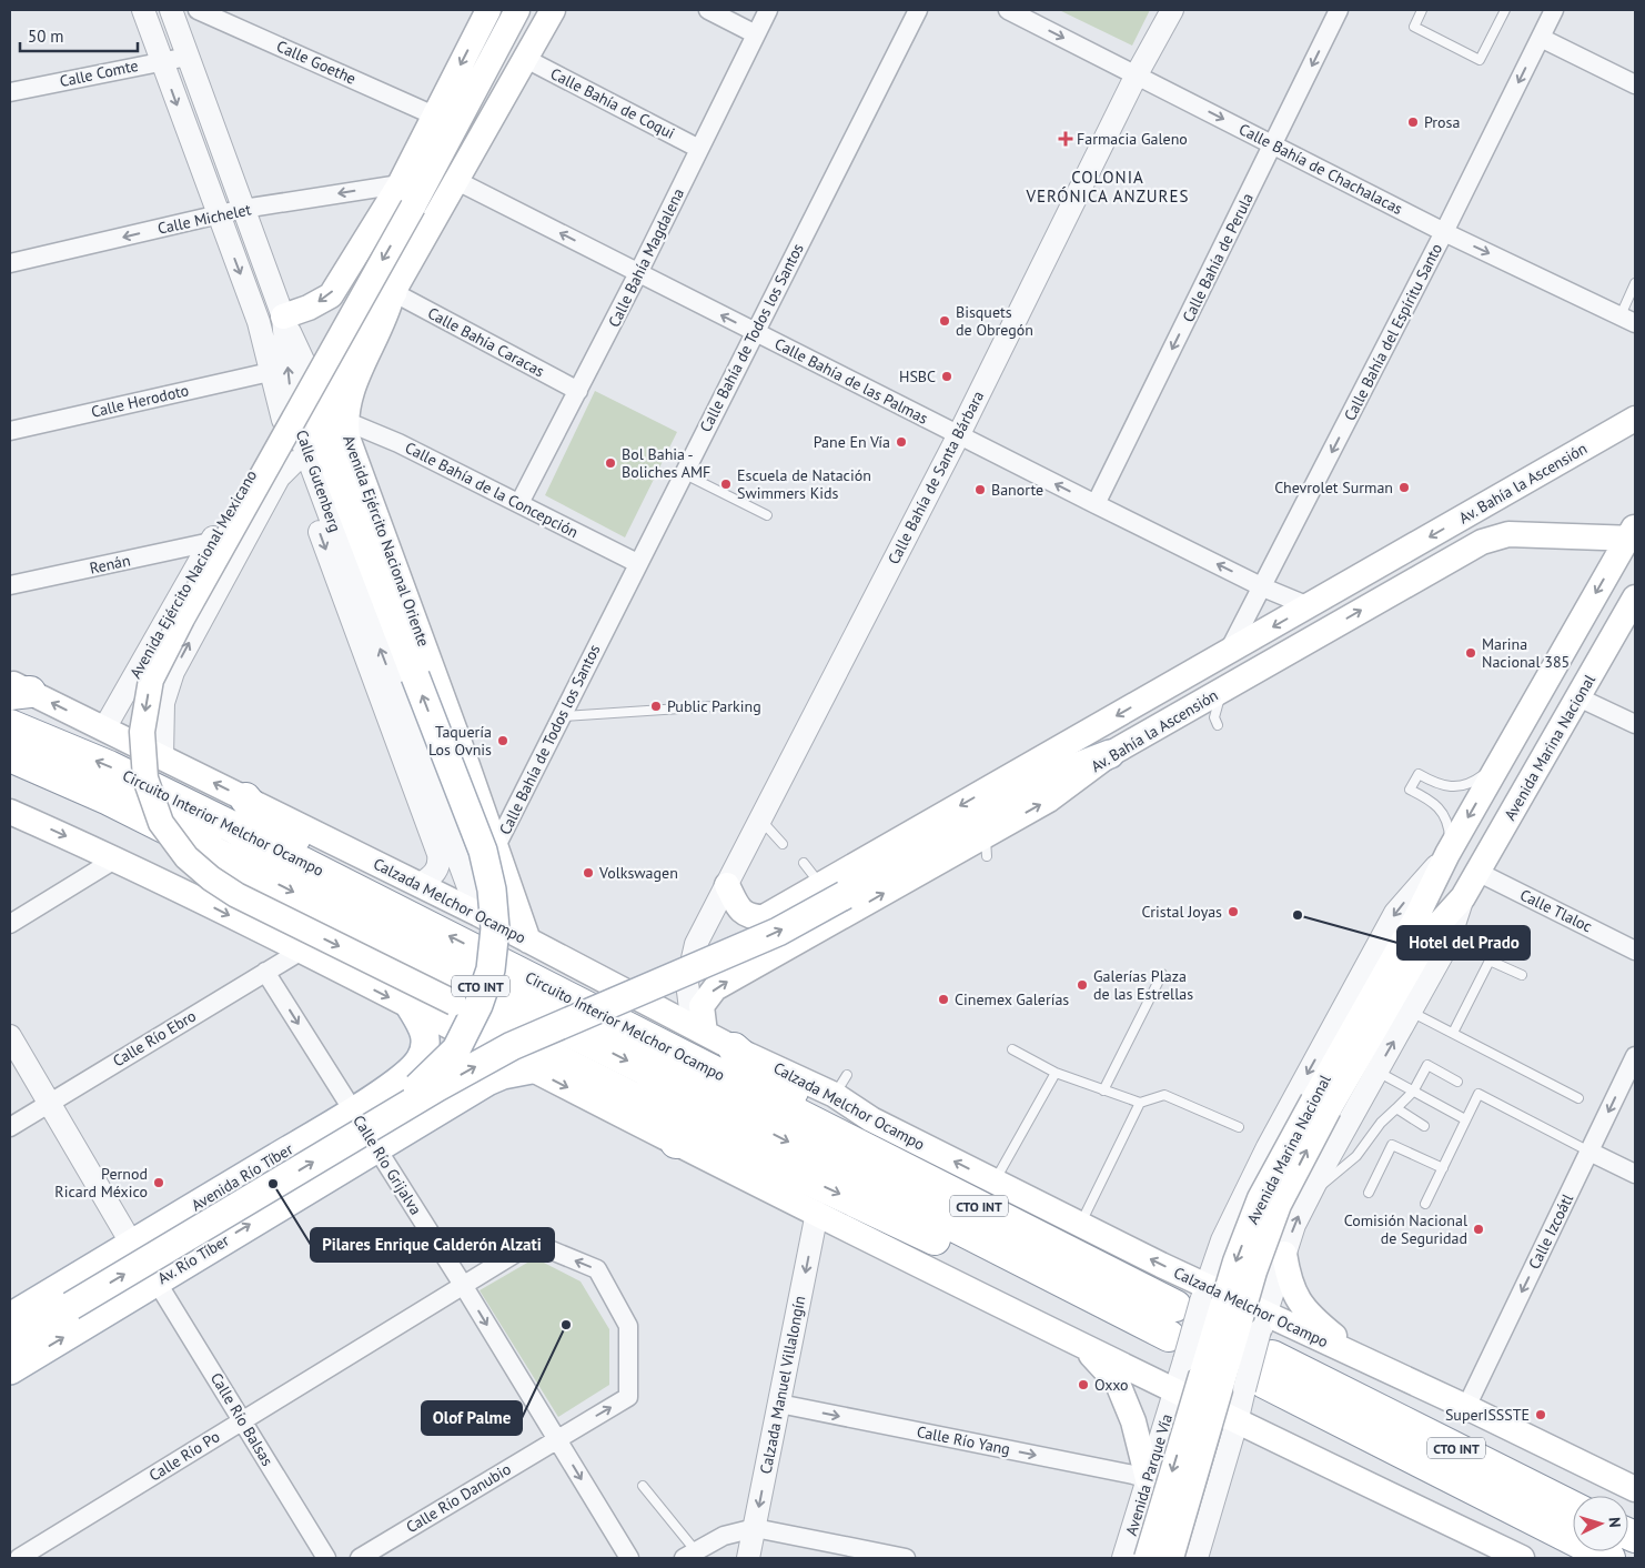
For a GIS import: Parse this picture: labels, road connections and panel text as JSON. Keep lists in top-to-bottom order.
{
  "streets": {
    "highway": ["Circuito Interior Melchor Ocampo", "CTO INT"],
    "main road": [
      "Av. Bahía la Ascensión",
      "Avenida Ejército Nacional Oriente",
      "Avenida Marina Nacional",
      "Calzada Melchor Ocampo",
      "Avenida Río Tíber",
      "Av. Río Tíber"
    ],
    "street": [
      "Calle Goethe",
      "Calle Comte",
      "Calle Bahía de Coqui",
      "Calle Bahía de Chachalacas",
      "Calle Michelet",
      "Calle Bahía Magdalena",
      "Calle Bahía de Perula",
      "Calle Bahía del Espíritu Santo",
      "Calle Bahía de Todos los Santos",
      "Calle Bahía Caracas",
      "Calle Bahía de las Palmas",
      "Calle Herodoto",
      "Calle Bahía de Santa Bárbara",
      "Calle Gutenberg",
      "Calle Bahía de la Concepción",
      "Renán",
      "Avenida Ejército Nacional Mexicano",
      "Calle Tlaloc",
      "Calle Río Ebro",
      "Calle Río Grijalva",
      "Calle Izcoátl",
      "Calzada Manuel Villalongín",
      "Calle Río Balsas",
      "Calle Río Yang",
      "Calle Río Po",
      "Avenida Parque Vía",
      "Calle Río Danubio"
    ]
  },
  "crossings": [
    ["Calle Comte", "Calle Gutenberg"],
    ["Calle Bahía de Coqui", "Calle Bahía Magdalena"],
    ["Calle Bahía de Chachalacas", "Calle Bahía de Perula"],
    ["Calle Bahía de Chachalacas", "Calle Bahía del Espíritu Santo"],
    ["Calle Bahía de Chachalacas", "Calle Bahía de Santa Bárbara"],
    ["Calle Michelet", "Calle Gutenberg"],
    ["Calle Bahía Magdalena", "Calle Bahía Caracas"],
    ["Calle Bahía Magdalena", "Calle Bahía de las Palmas"],
    ["Calle Bahía Magdalena", "Calle Bahía de la Concepción"],
    ["Calle Bahía de Perula", "Calle Bahía de las Palmas"],
    ["Calle Bahía del Espíritu Santo", "Calle Bahía de las Palmas"],
    ["Calle Bahía del Espíritu Santo", "Av. Bahía la Ascensión"],
    ["Calle Bahía de Todos los Santos", "Calle Bahía de las Palmas"],
    ["Calle Bahía de Todos los Santos", "Calle Bahía de la Concepción"],
    ["Calle Bahía de Todos los Santos", "Avenida Ejército Nacional Oriente"],
    ["Calle Bahía de las Palmas", "Calle Bahía de Santa Bárbara"],
    ["Calle Bahía de las Palmas", "Av. Bahía la Ascensión"],
    ["Calle Herodoto", "Calle Gutenberg"],
    ["Calle Bahía de Santa Bárbara", "Av. Bahía la Ascensión"],
    ["Calle Gutenberg", "Avenida Ejército Nacional Mexicano"],
    ["Calle Gutenberg", "Calzada Melchor Ocampo"],
    ["Av. Bahía la Ascensión", "Avenida Marina Nacional"],
    ["Av. Bahía la Ascensión", "Calzada Melchor Ocampo"],
    ["Calle Bahía de la Concepción", "Avenida Ejército Nacional Oriente"],
    ["Avenida Ejército Nacional Oriente", "Calzada Melchor Ocampo"],
    ["Renán", "Avenida Ejército Nacional Mexicano"],
    ["Avenida Ejército Nacional Mexicano", "Calzada Melchor Ocampo"],
    ["Avenida Marina Nacional", "Circuito Interior Melchor Ocampo"],
    ["Avenida Marina Nacional", "Calzada Melchor Ocampo"],
    ["Avenida Marina Nacional", "Calle Tlaloc"],
    ["Avenida Marina Nacional", "CTO INT"],
    ["Avenida Marina Nacional", "Avenida Parque Vía"],
    ["Circuito Interior Melchor Ocampo", "Calzada Melchor Ocampo"],
    ["Calzada Melchor Ocampo", "CTO INT"],
    ["Calzada Melchor Ocampo", "Calle Izcoátl"],
    ["Calle Río Ebro", "Calle Río Grijalva"],
    ["Calle Río Grijalva", "Avenida Río Tíber"],
    ["Calle Río Grijalva", "Av. Río Tíber"],
    ["Calle Río Grijalva", "Calle Río Po"],
    ["Calle Río Grijalva", "Calle Río Danubio"],
    ["Av. Río Tíber", "Calle Río Balsas"],
    ["Calzada Manuel Villalongín", "Calle Río Yang"],
    ["Calle Río Balsas", "Calle Río Po"],
    ["Calle Río Yang", "Avenida Parque Vía"],
    ["Calle Río Po", "Calle Río Danubio"]
  ],
  "one_way": [
    "Calle Bahía de Chachalacas",
    "Calle Michelet",
    "Calle Bahía de Perula",
    "Calle Bahía del Espíritu Santo",
    "Calle Bahía de las Palmas",
    "Calle Río Grijalva",
    "Calle Izcoátl",
    "Calzada Manuel Villalongín"
  ],
  "districts": ["COLONIA VERÓNICA ANZURES"],
  "places": {
    "other": [
      "Prosa",
      "Bisquets de Obregón",
      "HSBC",
      "Pane En Vía",
      "Bol Bahia - Boliches AMF",
      "Escuela de Natación Swimmers Kids",
      "Chevrolet Surman",
      "Banorte",
      "Marina Nacional 385",
      "Public Parking",
      "Taquería Los Ovnis",
      "Volkswagen",
      "Cristal Joyas",
      "Hotel del Prado",
      "Galerías Plaza de las Estrellas",
      "Cinemex Galerías",
      "Pernod Ricard México",
      "Pilares Enrique Calderón Alzati",
      "Comisión Nacional de Seguridad",
      "Olof Palme",
      "Oxxo",
      "SuperISSSTE"
    ],
    "health": ["Farmacia Galeno"]
  },
  "scale_bar": "50 m",
  "north": "right"
}
